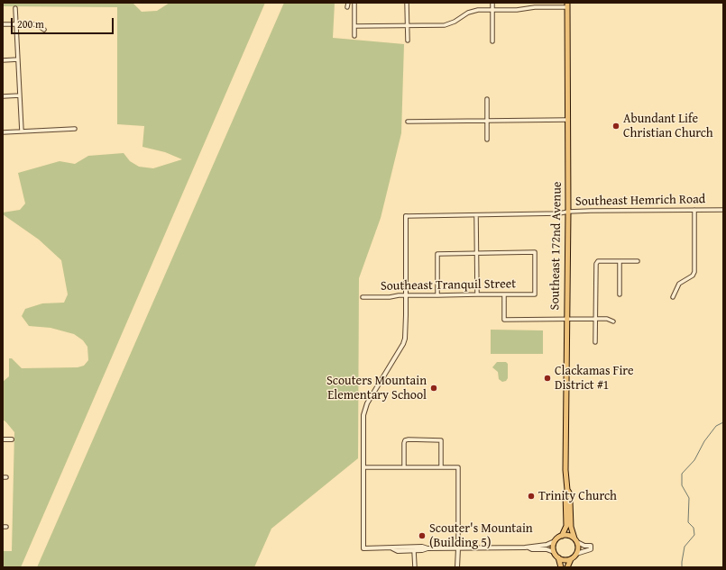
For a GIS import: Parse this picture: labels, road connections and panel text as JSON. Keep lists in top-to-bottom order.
{
  "streets": {
    "main road": ["Southeast 172nd Avenue"],
    "street": ["Southeast Hemrich Road", "Southeast Tranquil Street"]
  },
  "crossings": [
    ["Southeast Hemrich Road", "Southeast 172nd Avenue"]
  ],
  "places": [
    "Abundant Life Christian Church",
    "Clackamas Fire District #1",
    "Scouters Mountain Elementary School",
    "Trinity Church",
    "Scouter's Mountain (Building 5)"
  ],
  "scale_bar": "200 m"
}
